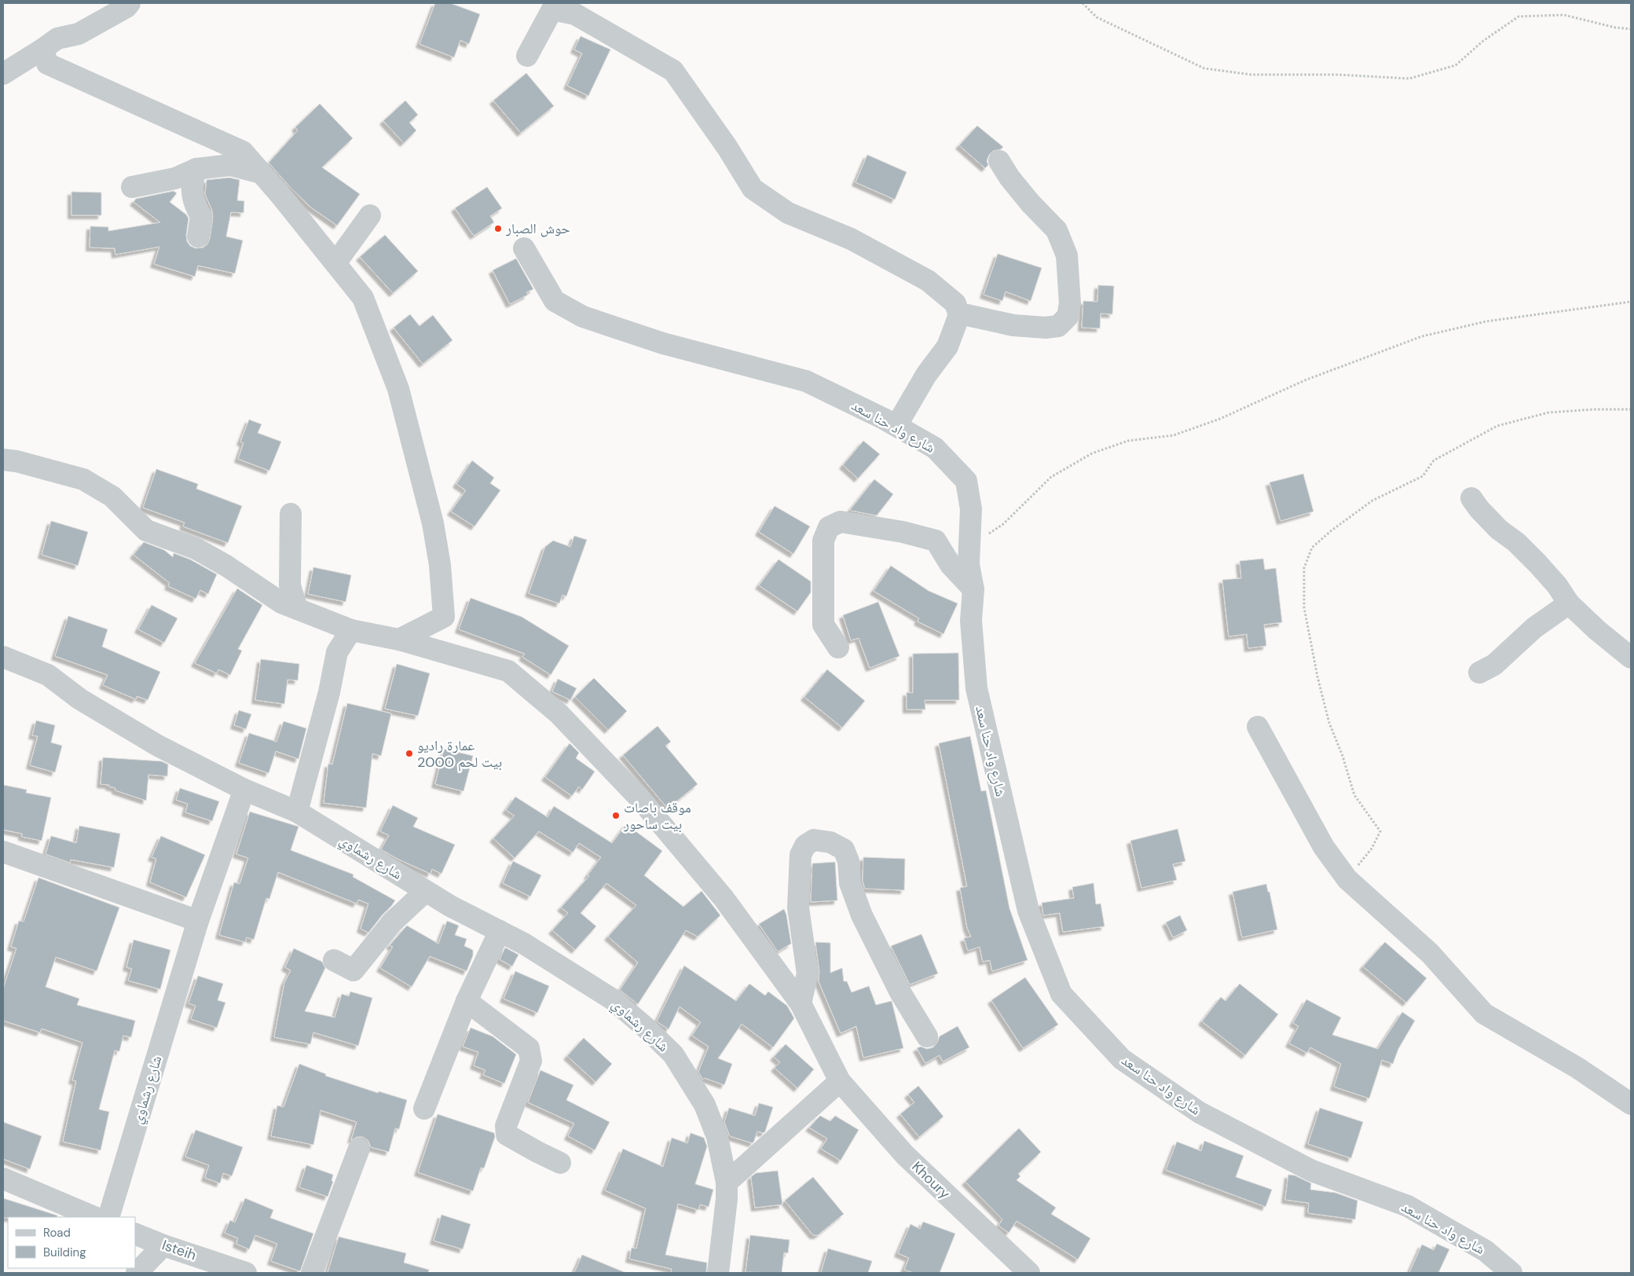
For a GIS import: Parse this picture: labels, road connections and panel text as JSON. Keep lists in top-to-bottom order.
{
  "streets": {
    "street": [
      "شارع واد حنا سعد",
      "شارع رشماوي",
      "Khoury",
      "Isteih"
    ]
  },
  "places": ["حوش الصبار", "عمارة راديو بيت لحم 2000", "موقف باصات بيت ساحور"],
  "legend": ["Road", "Building"]
}
